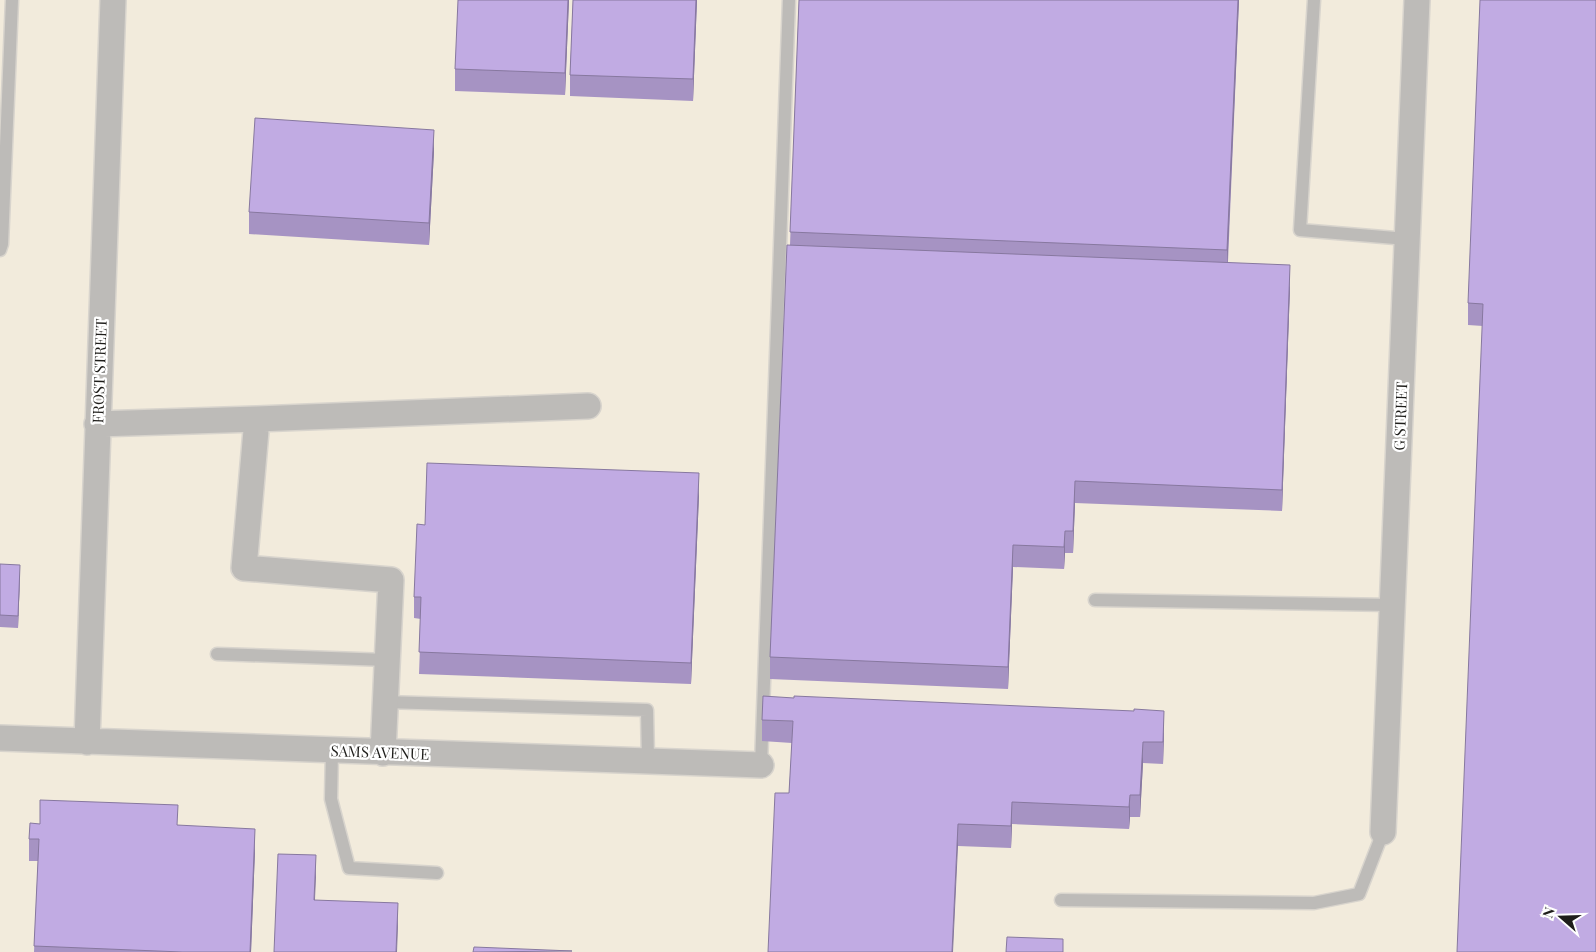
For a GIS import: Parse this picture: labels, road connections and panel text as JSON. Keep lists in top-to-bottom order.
{
  "streets": {
    "street": ["FROST STREET", "G STREET", "SAMS AVENUE"]
  },
  "crossings": [
    ["FROST STREET", "SAMS AVENUE"]
  ],
  "north": "left"
}
